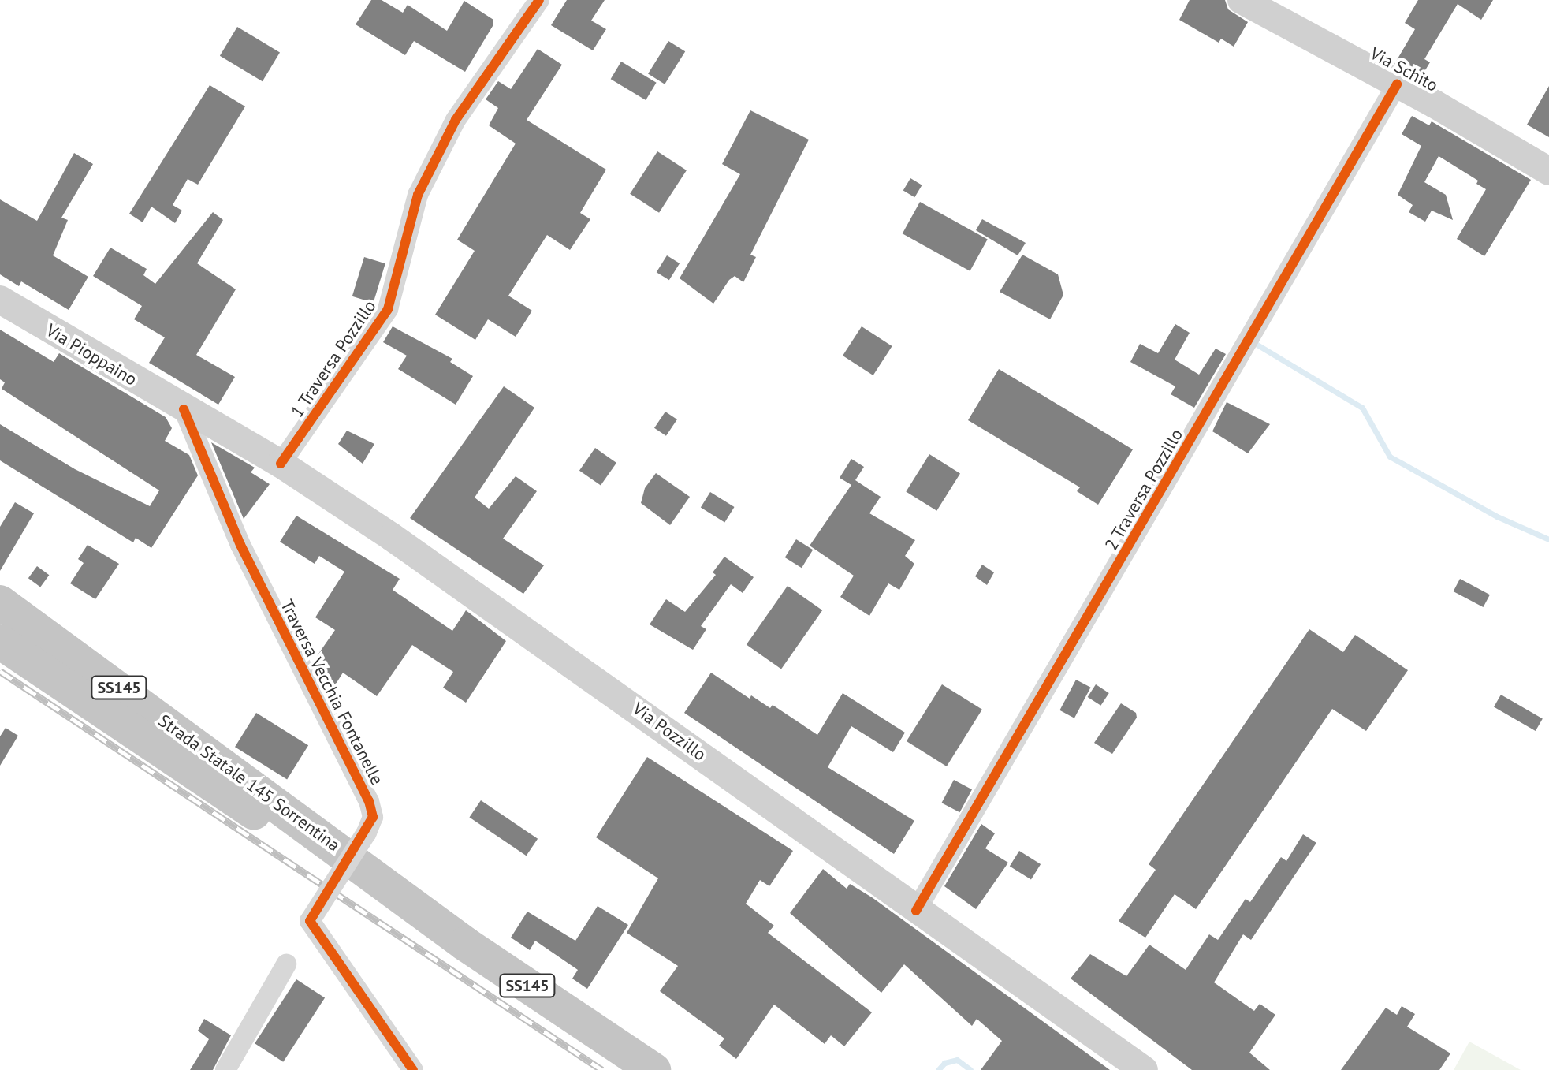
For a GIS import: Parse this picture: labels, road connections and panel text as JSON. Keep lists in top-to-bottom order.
{
  "streets": {
    "highway": ["SS145", "Strada Statale 145 Sorrentina"],
    "main road": ["Via Schito", "Via Pioppaino", "Via Pozzillo"],
    "street": ["1 Traversa Pozzillo", "2 Traversa Pozzillo", "Traversa Vecchia Fontanelle"]
  },
  "crossings": [
    ["Via Schito", "2 Traversa Pozzillo"],
    ["Via Pioppaino", "Traversa Vecchia Fontanelle"],
    ["Via Pioppaino", "Via Pozzillo"],
    ["1 Traversa Pozzillo", "Via Pozzillo"],
    ["2 Traversa Pozzillo", "Via Pozzillo"],
    ["Traversa Vecchia Fontanelle", "Via Pozzillo"]
  ]
}
